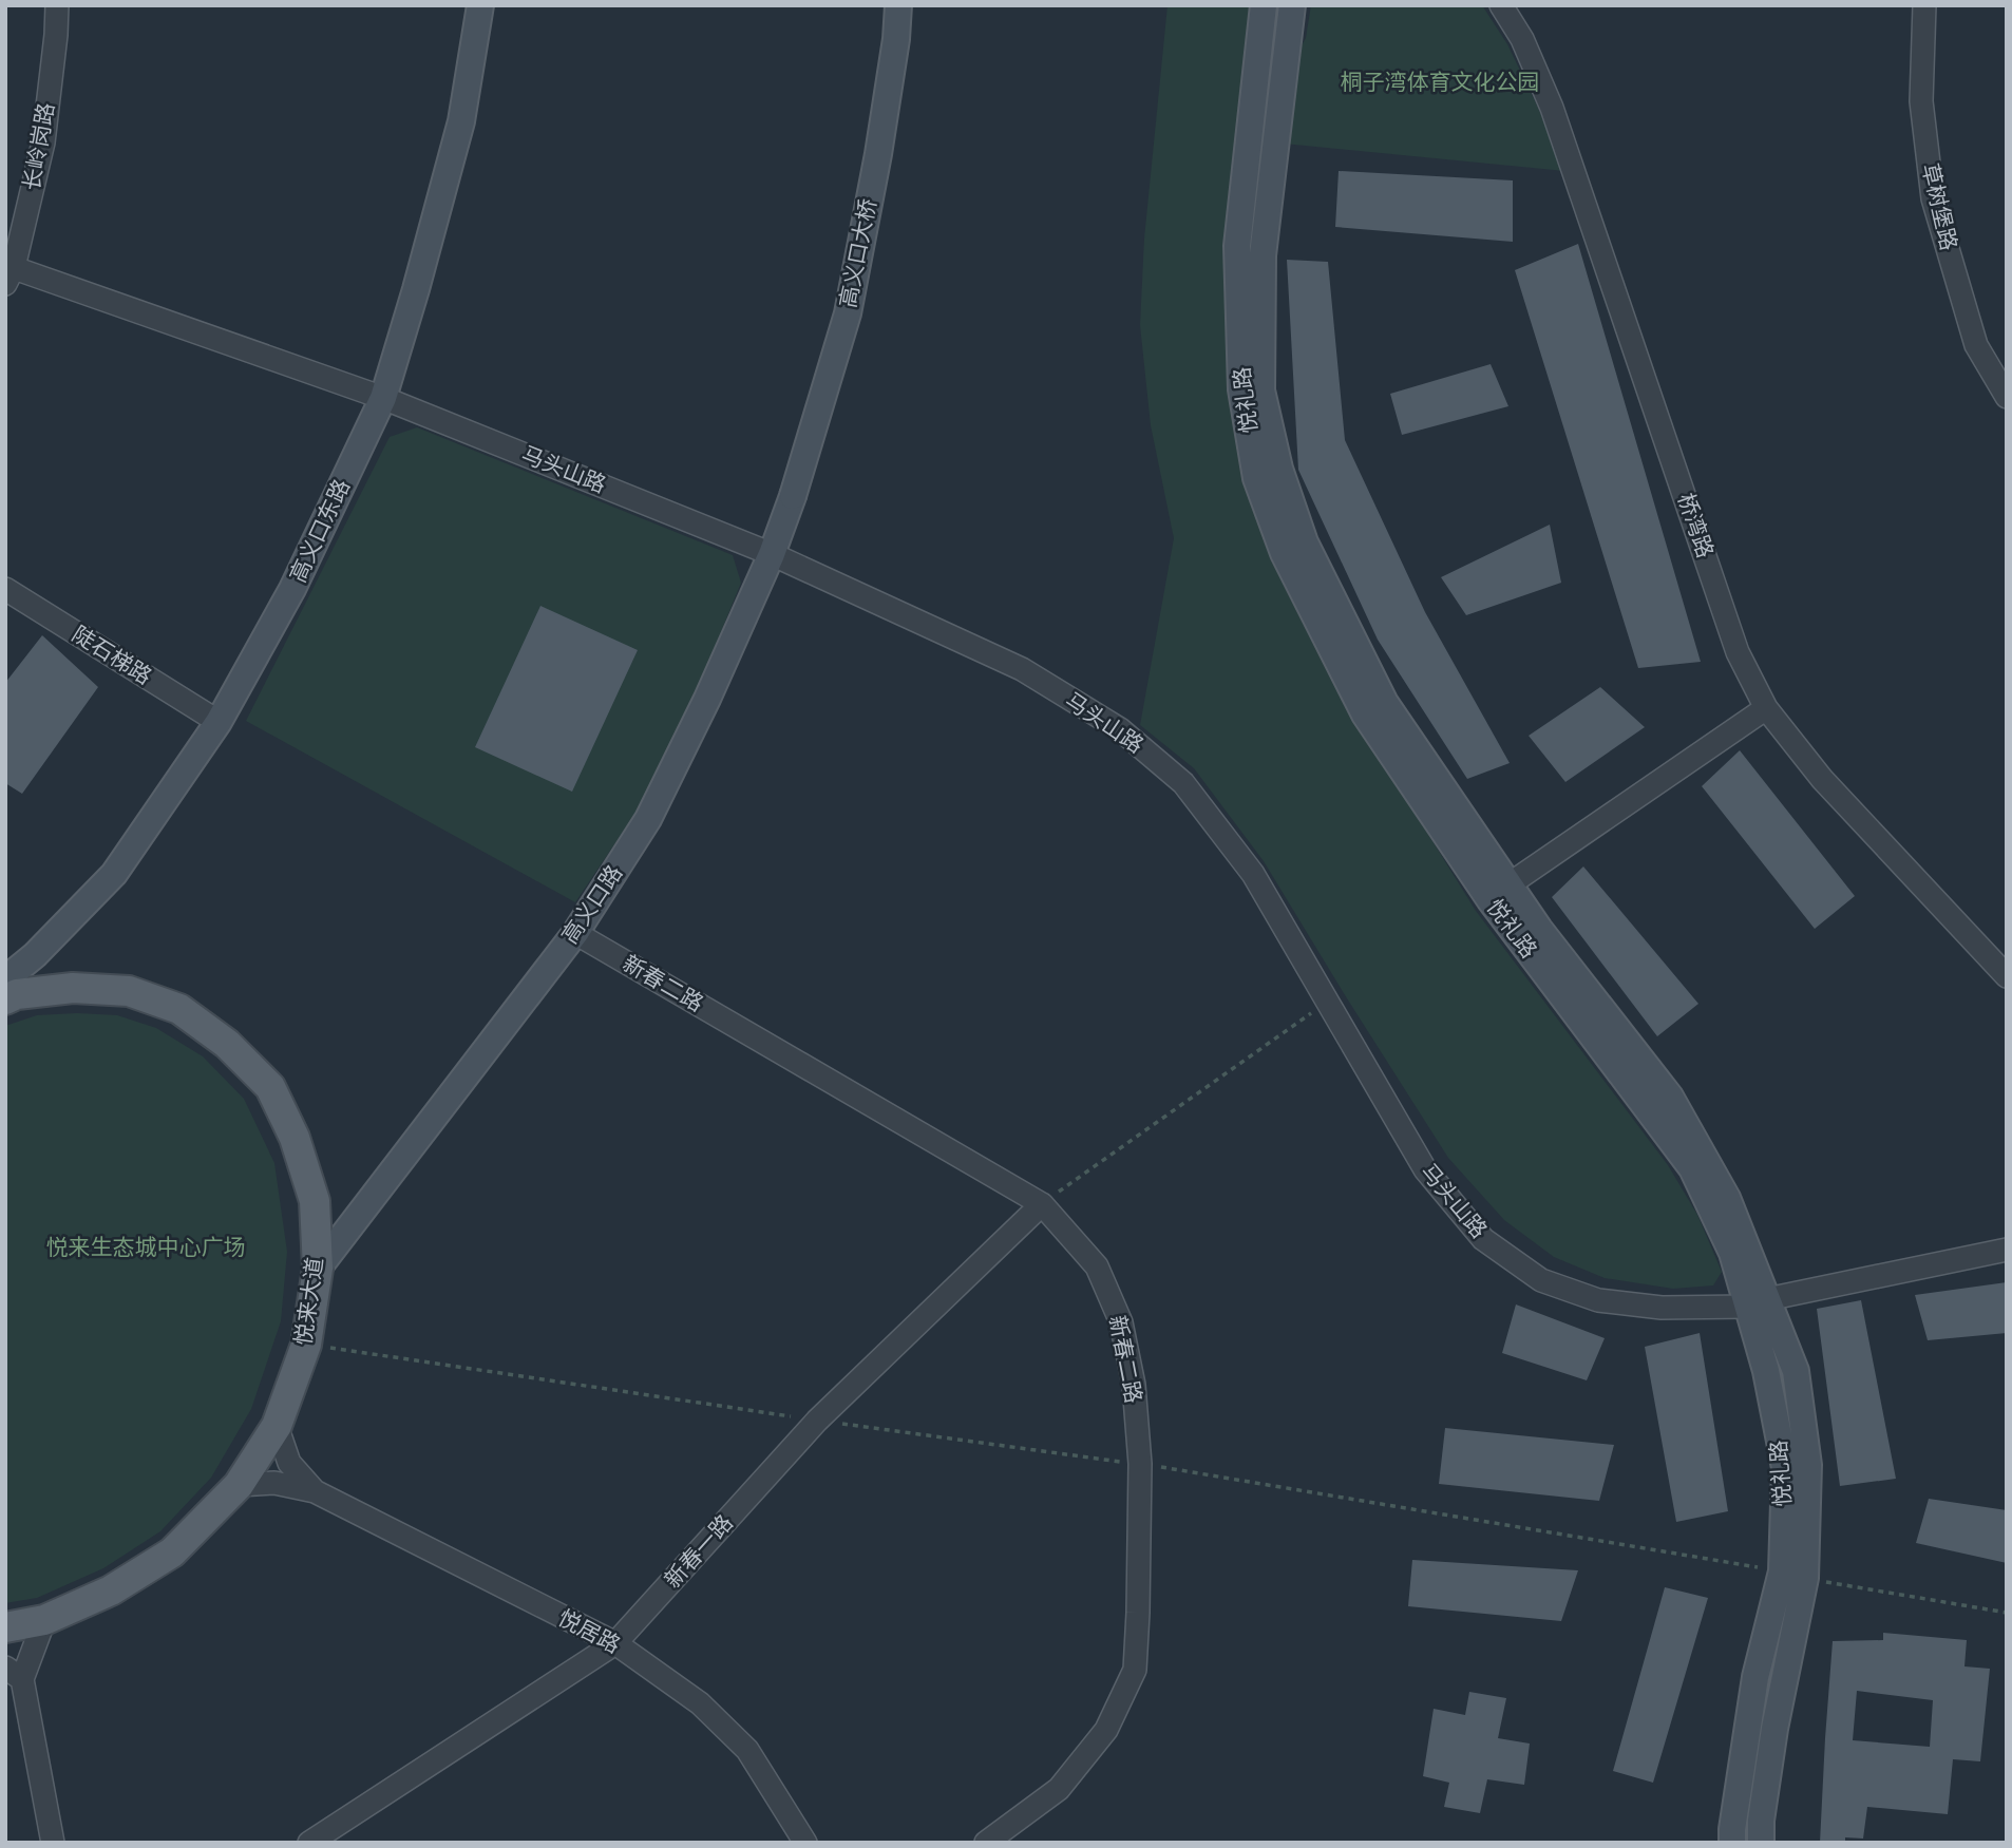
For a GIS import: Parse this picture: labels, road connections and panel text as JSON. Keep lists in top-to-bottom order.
{
  "streets": {
    "main road": [
      "高义口大桥",
      "悦礼路",
      "高义口东路",
      "高义口路",
      "悦来大道"
    ],
    "street": [
      "长岭岗路",
      "草树堡路",
      "马头山路",
      "桥湾路",
      "陡石梯路",
      "新春二路",
      "新春一路",
      "悦居路"
    ]
  },
  "crossings": [
    ["长岭岗路", "马头山路"],
    ["高义口大桥", "高义口路"],
    ["悦礼路", "马头山路"],
    ["马头山路", "高义口东路"],
    ["马头山路", "高义口路"],
    ["高义口东路", "陡石梯路"],
    ["高义口路", "新春二路"],
    ["高义口路", "悦来大道"],
    ["新春二路", "新春一路"],
    ["新春一路", "悦居路"]
  ],
  "parks": ["桐子湾体育文化公园", "悦来生态城中心广场"]
}
